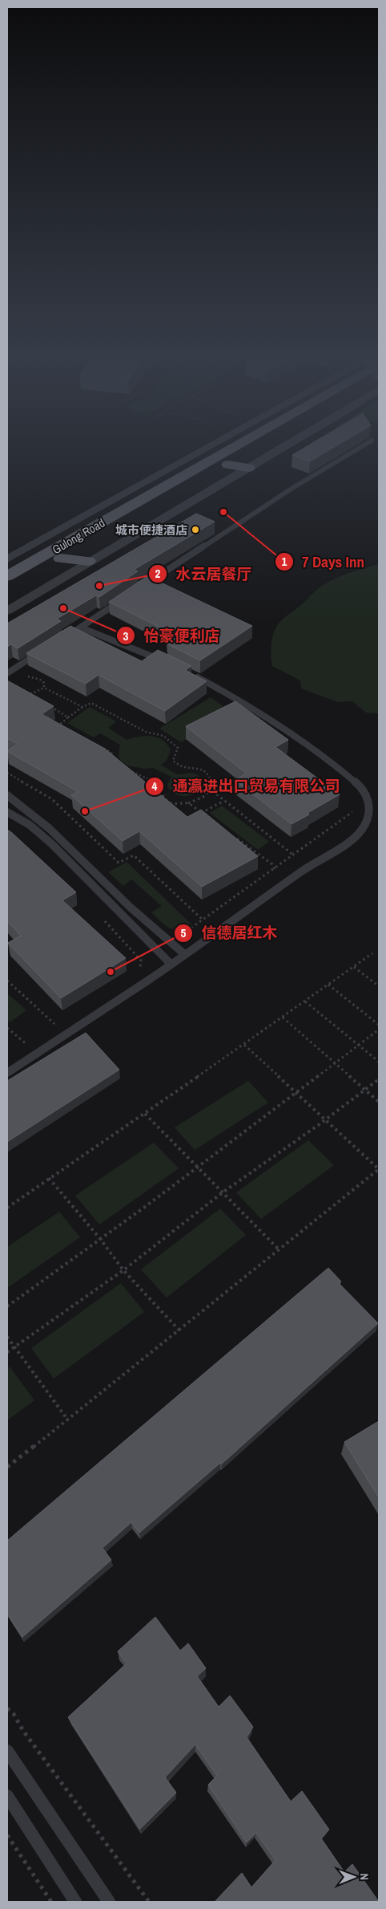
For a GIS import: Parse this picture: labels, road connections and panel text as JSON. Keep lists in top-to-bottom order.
{
  "streets": {
    "main road": ["Gulong Road"]
  },
  "places": [
    "7 Days Inn",
    "城市便捷酒店",
    "水云居餐厅",
    "怡豪便利店",
    "通瀛进出口贸易有限公司",
    "信德居红木"
  ],
  "north": "right"
}
